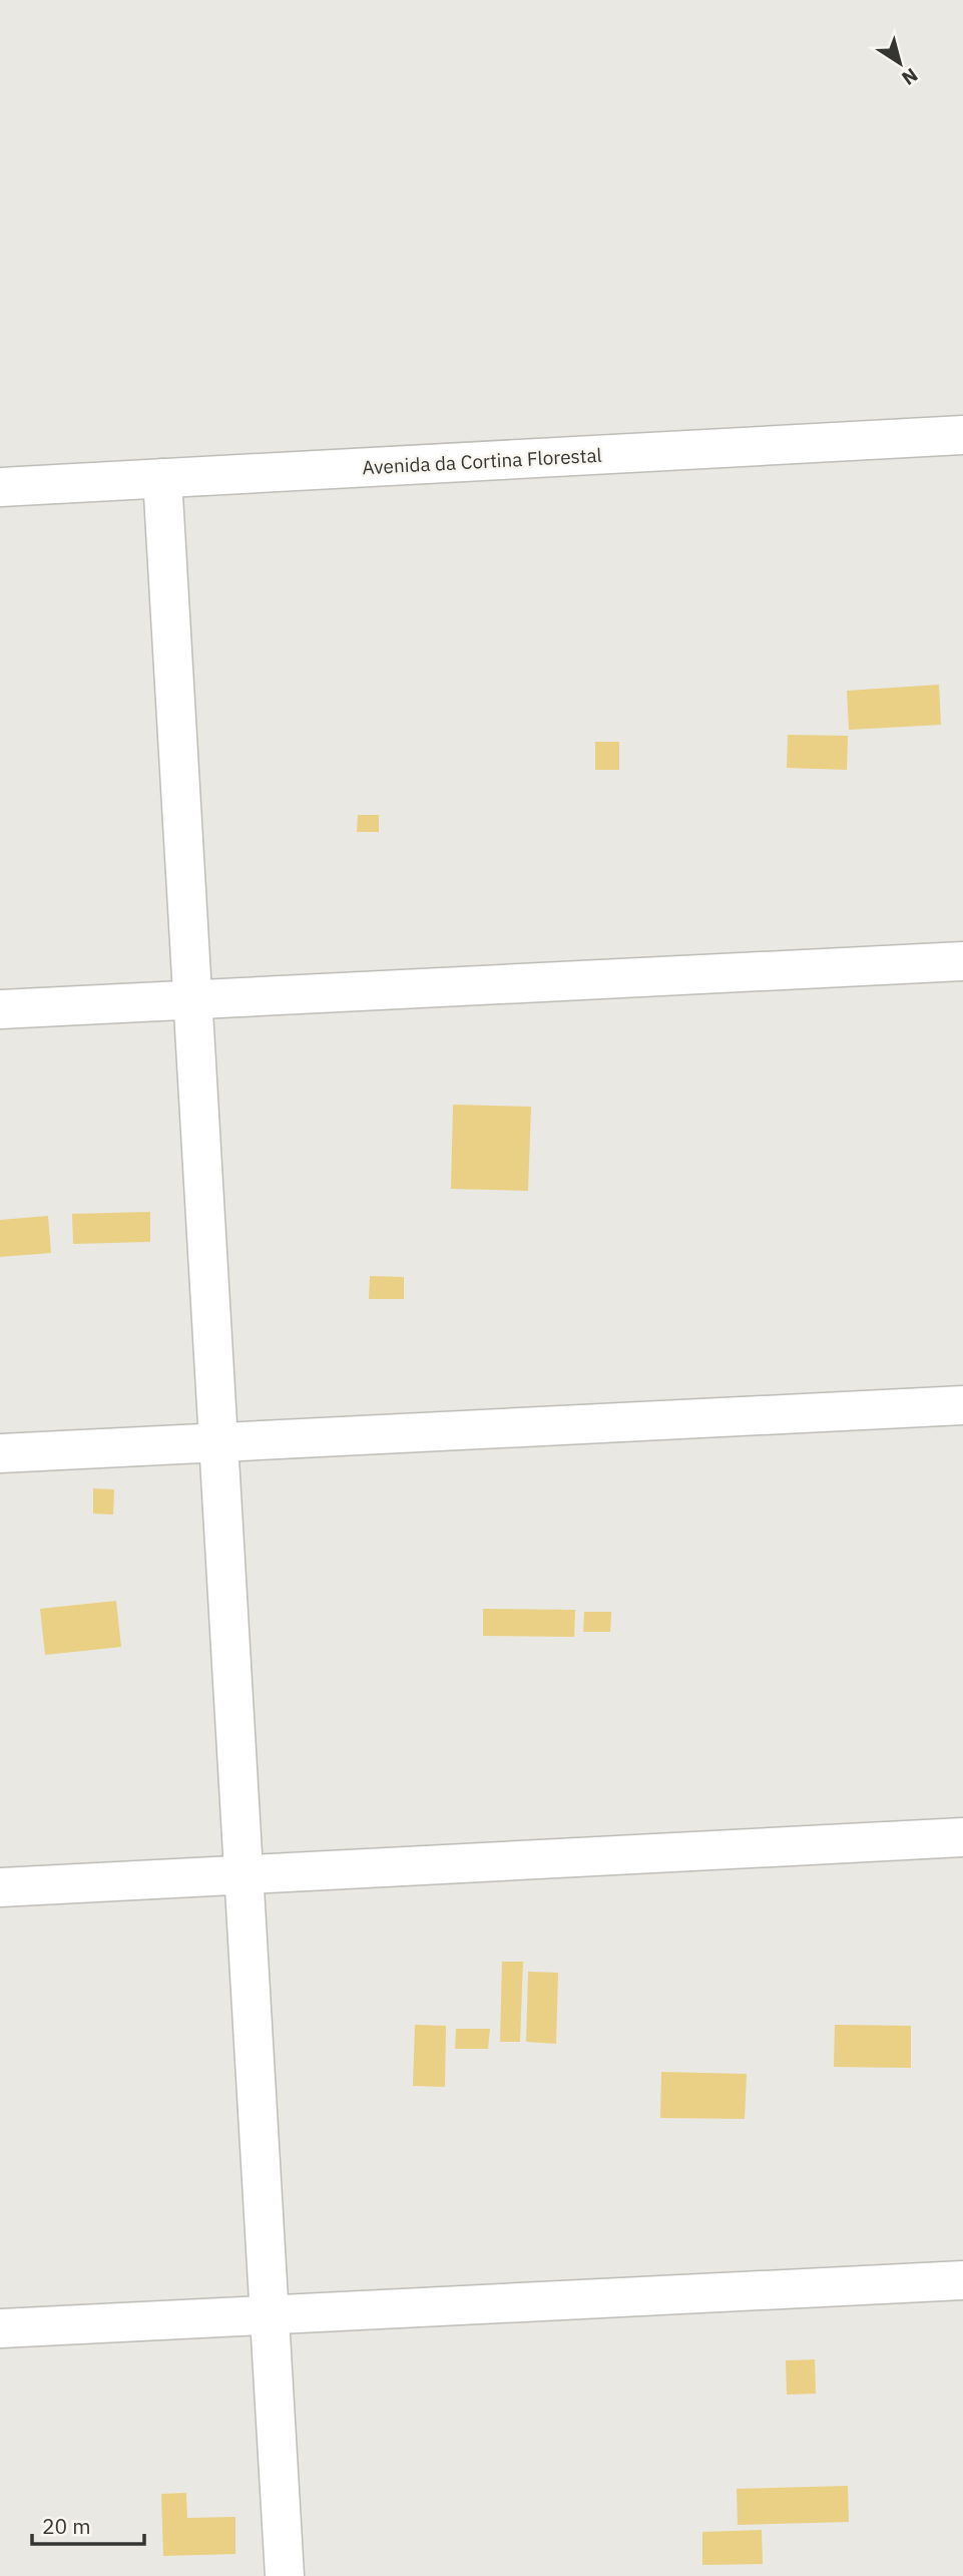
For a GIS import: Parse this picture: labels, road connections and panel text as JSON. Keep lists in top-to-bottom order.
{
  "streets": {
    "street": ["Avenida da Cortina Florestal"]
  },
  "scale_bar": "20 m",
  "north": "bottom right"
}
